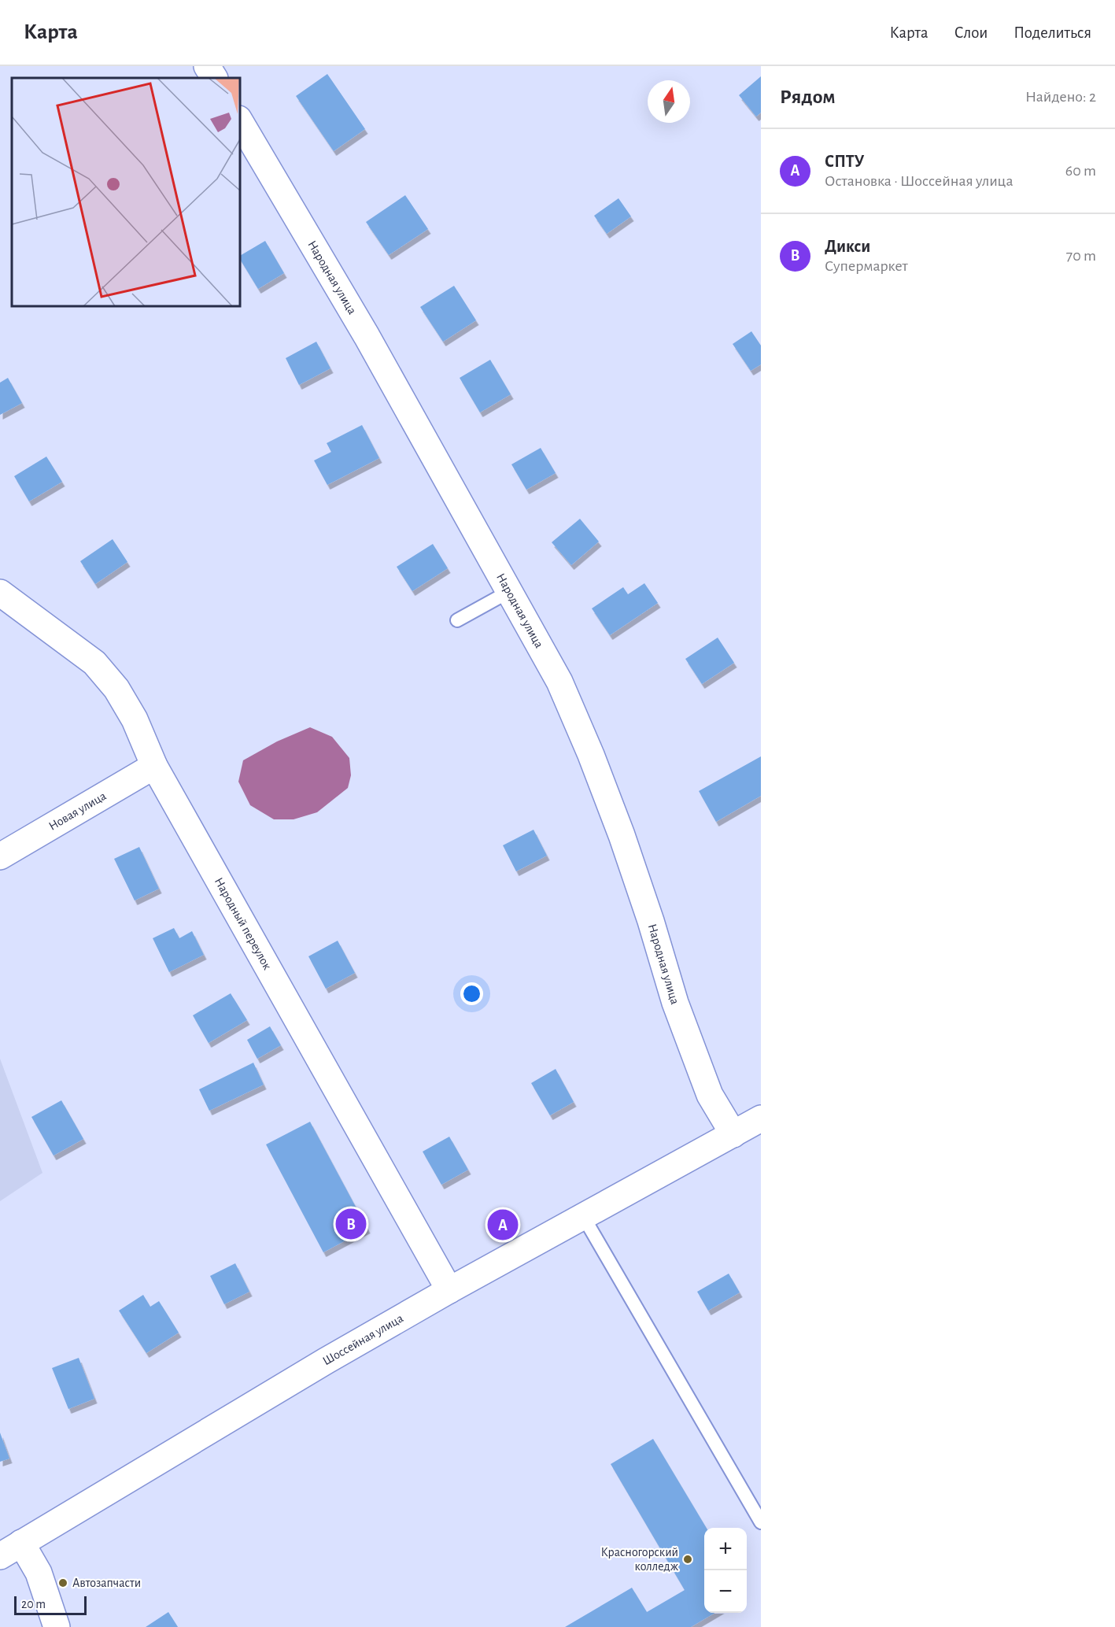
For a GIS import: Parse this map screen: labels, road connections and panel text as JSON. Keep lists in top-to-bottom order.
{
  "streets": {
    "street": [
      "Народная улица",
      "Новая улица",
      "Народный переулок",
      "Шоссейная улица"
    ]
  },
  "crossings": [
    ["Народная улица", "Шоссейная улица"],
    ["Новая улица", "Народный переулок"],
    ["Народный переулок", "Шоссейная улица"]
  ],
  "places": ["Красногорский колледж", "Автозапчасти"],
  "scale_bar": "20 m",
  "north": "top",
  "page": {
    "header": "Карта",
    "nav": ["Карта", "Слои", "Поделиться"],
    "heading": ["Рядом", "Найдено: 2"],
    "list": [
      {
        "mark": "A",
        "name": "СПТУ",
        "note": "Остановка · Шоссейная улица",
        "value": "60 m"
      },
      {
        "mark": "B",
        "name": "Дикси",
        "note": "Супермаркет",
        "value": "70 m"
      }
    ],
    "pins": ["B", "A"],
    "map_buttons": ["+", "−"],
    "scale": "20 m"
  }
}
